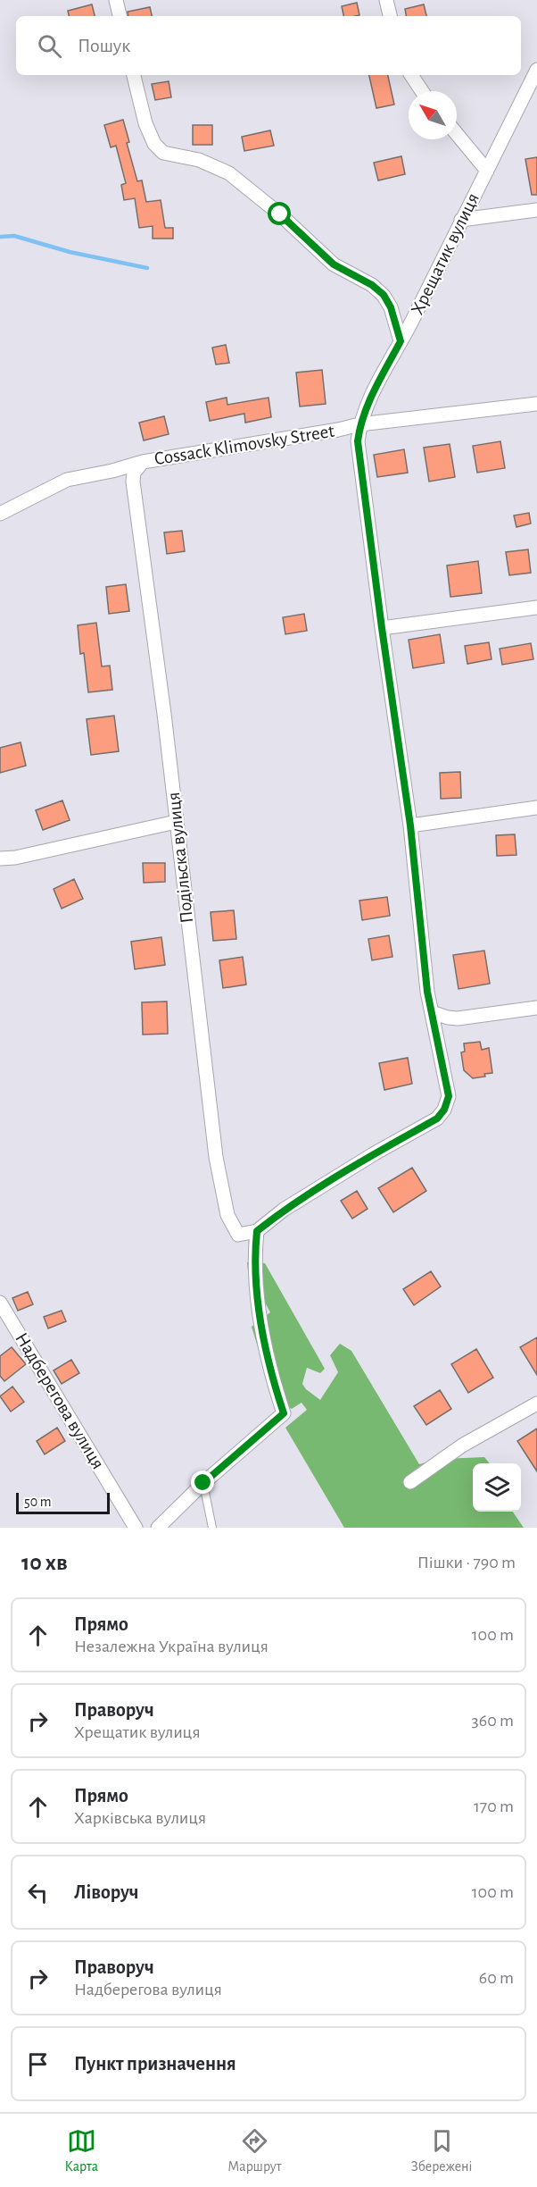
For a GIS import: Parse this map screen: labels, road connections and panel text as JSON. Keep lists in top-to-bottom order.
{
  "streets": {
    "street": [
      "Хрещатик вулиця",
      "Cossack Klimovsky Street",
      "Подільска вулиця",
      "Надберегова вулиця"
    ]
  },
  "crossings": [
    ["Хрещатик вулиця", "Cossack Klimovsky Street"],
    ["Хрещатик вулиця", "Подільска вулиця"],
    ["Cossack Klimovsky Street", "Подільска вулиця"]
  ],
  "scale_bar": "50 m",
  "north": "top left",
  "page": {
    "search": "Пошук",
    "scale": "50 m",
    "heading": ["10 хв", "Пішки · 790 m"],
    "list": [
      ["Прямо", "Незалежна Україна вулиця", "100 m"],
      ["Праворуч", "Хрещатик вулиця", "360 m"],
      ["Прямо", "Харківська вулиця", "170 m"],
      ["Ліворуч", "100 m"],
      ["Праворуч", "Надберегова вулиця", "60 m"],
      "Пункт призначення"
    ],
    "nav": ["Карта", "Маршрут", "Збережені"]
  }
}
